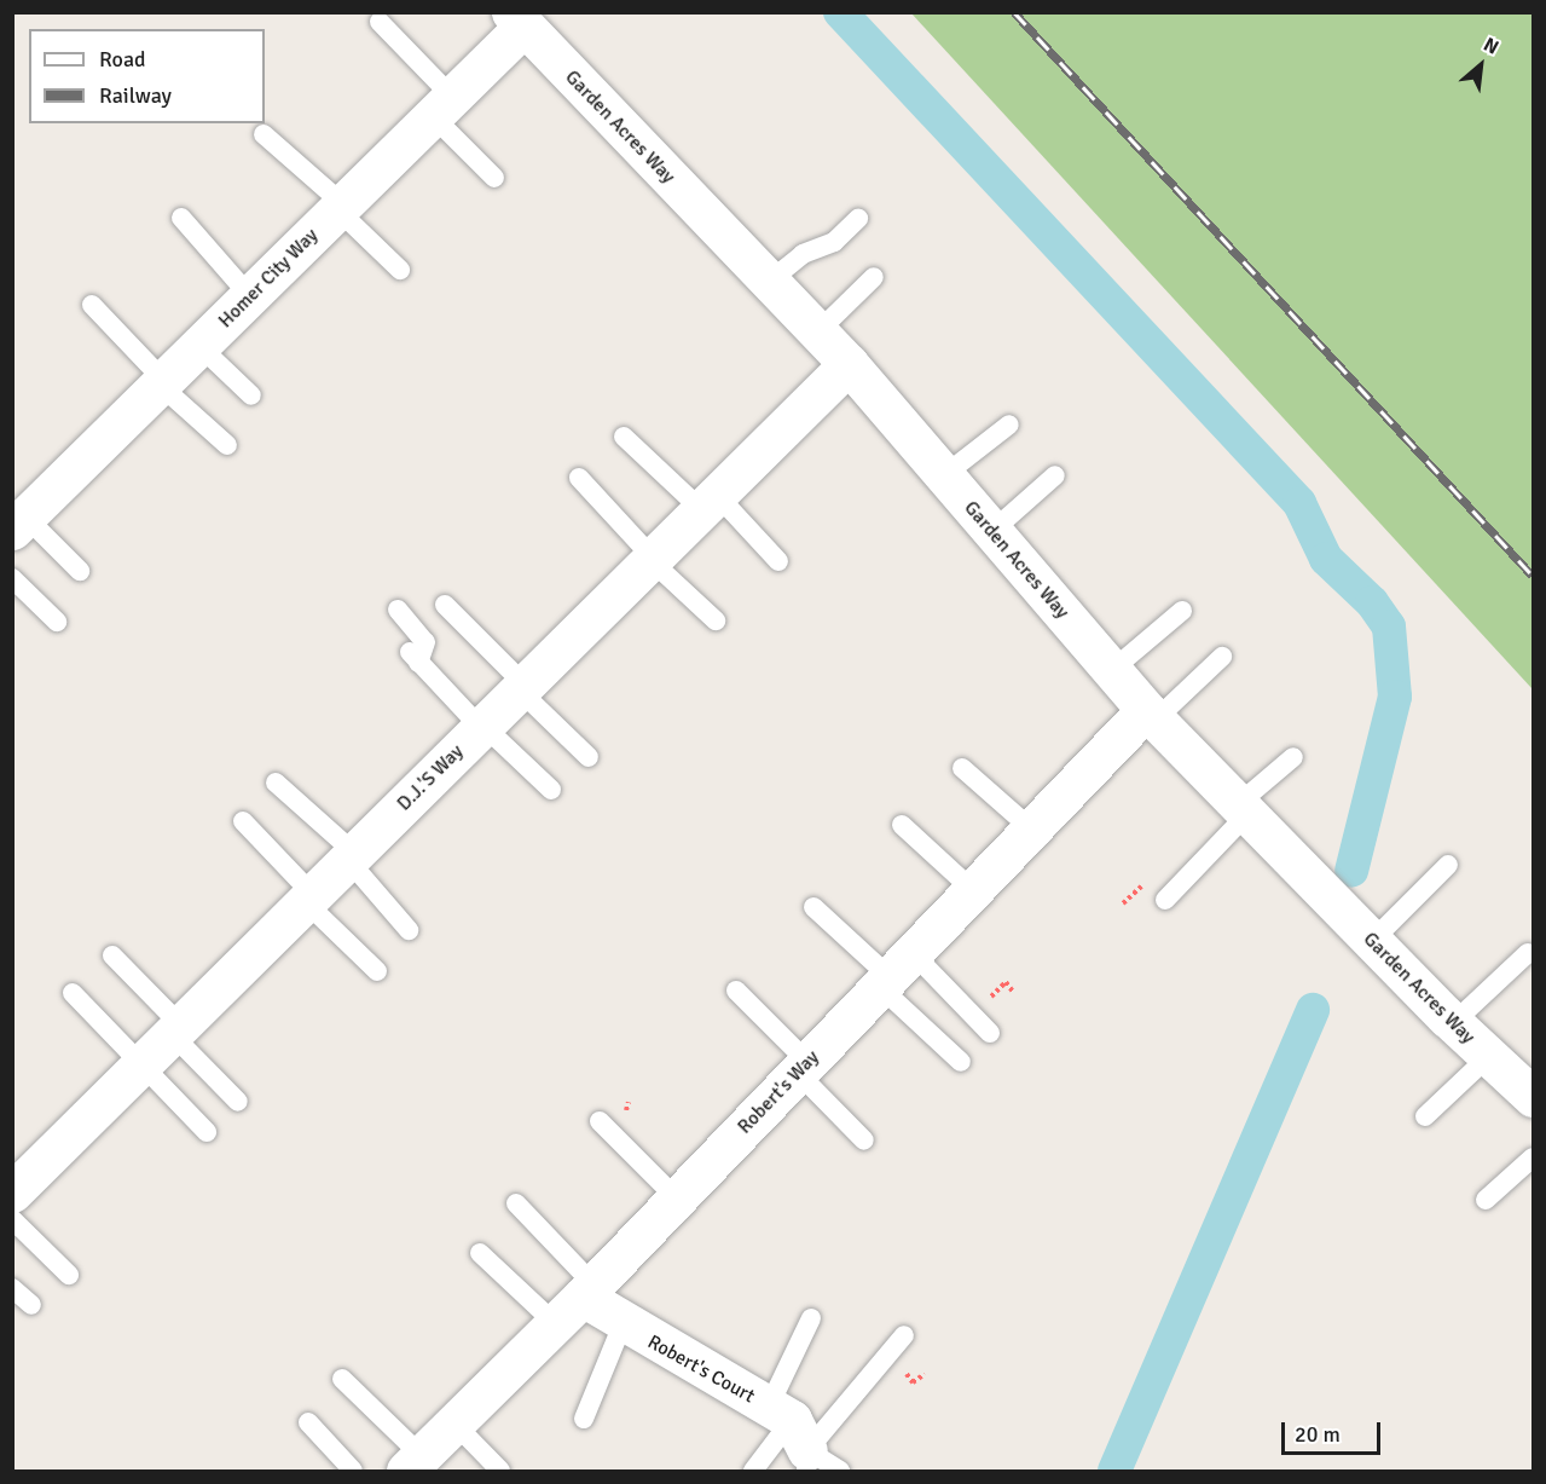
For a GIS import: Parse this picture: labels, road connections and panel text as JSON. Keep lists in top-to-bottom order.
{
  "streets": {
    "street": [
      "Garden Acres Way",
      "Homer City Way",
      "D.J.'S Way",
      "Robert's Way",
      "Robert's Court"
    ]
  },
  "crossings": [
    ["Garden Acres Way", "Homer City Way"],
    ["Garden Acres Way", "D.J.'S Way"],
    ["Garden Acres Way", "Robert's Way"],
    ["Robert's Way", "Robert's Court"]
  ],
  "legend": ["Road", "Railway"],
  "scale_bar": "20 m",
  "north": "top right"
}
